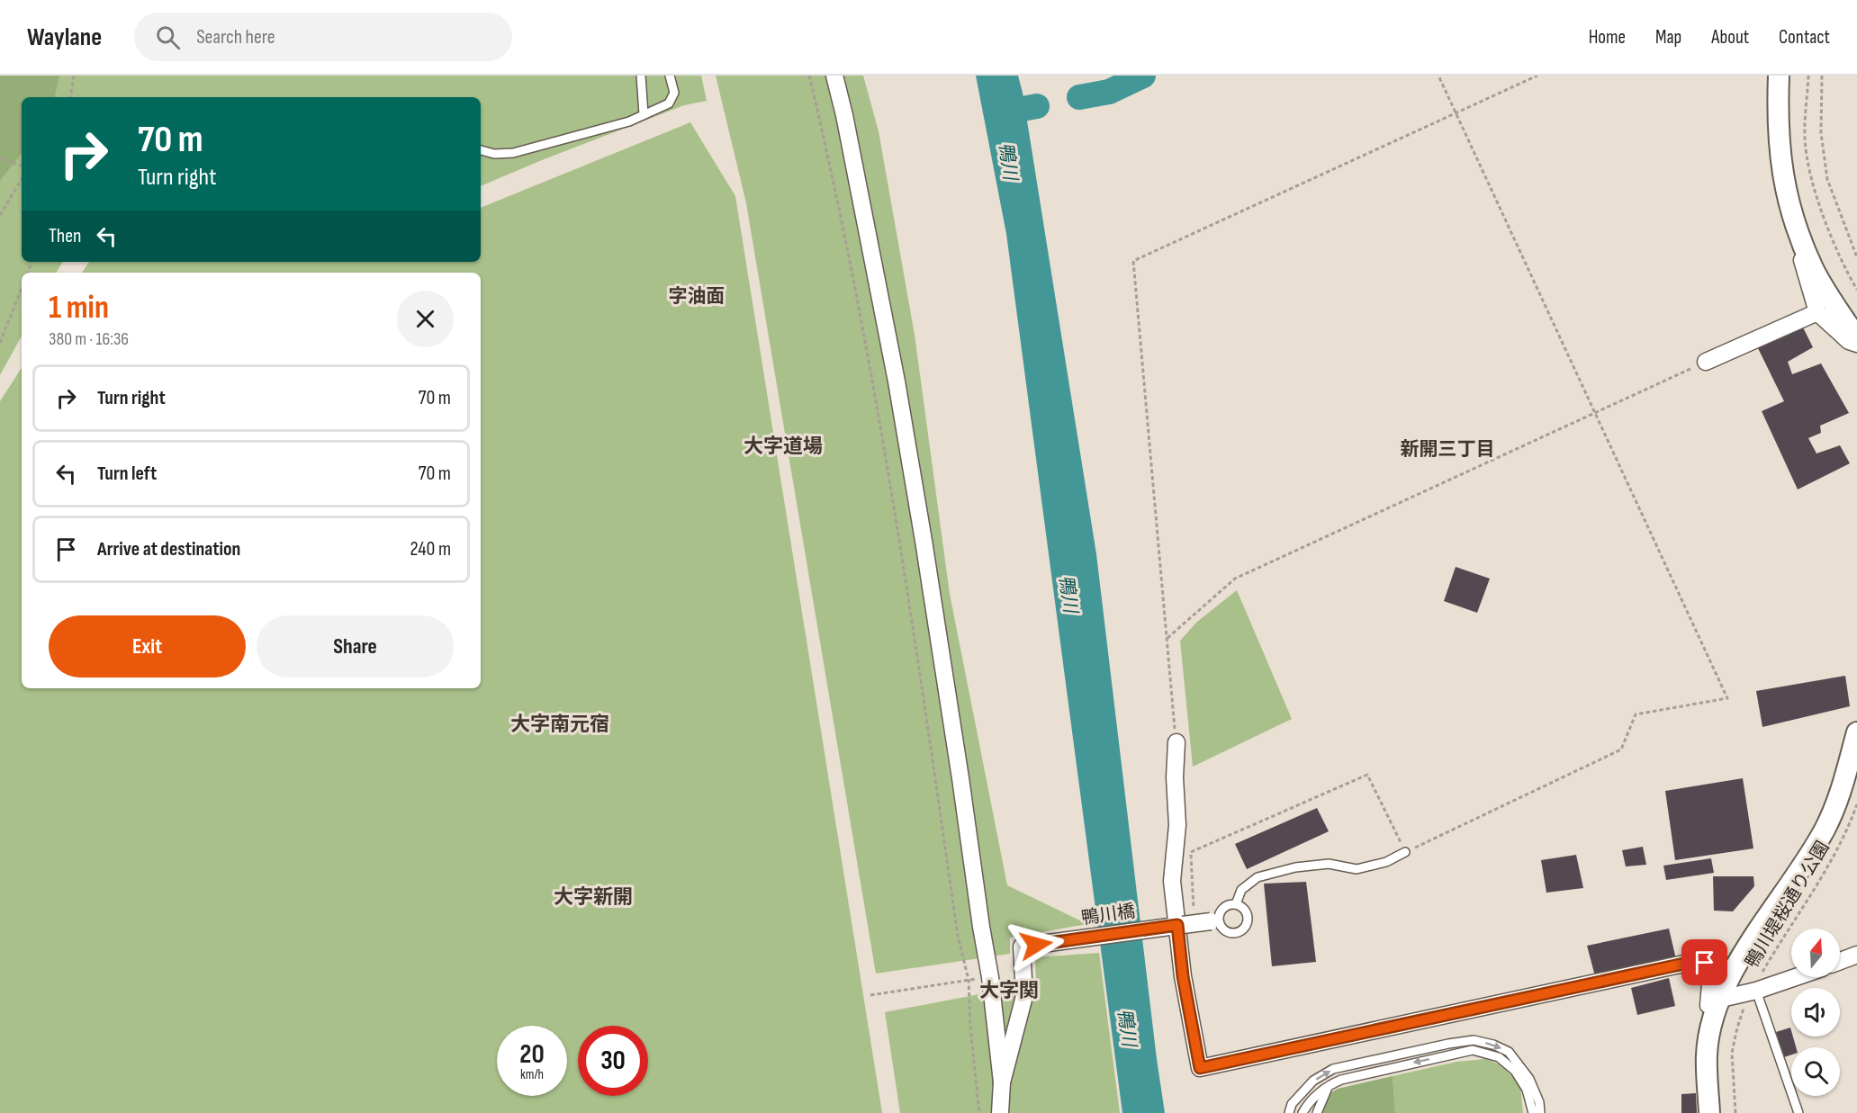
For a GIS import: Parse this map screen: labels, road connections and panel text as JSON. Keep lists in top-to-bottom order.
{
  "streets": {
    "street": ["鴨川橋"],
    "path": ["鴨川堤桜通り公園"]
  },
  "districts": [
    "字油面",
    "大字道場",
    "新開三丁目",
    "大字南元宿",
    "大字新開",
    "大字関"
  ],
  "water": ["鴨川"],
  "north": "top",
  "page": {
    "header": "Waylane",
    "search": "Search here",
    "nav": [
      "Home",
      "Map",
      "About",
      "Contact"
    ],
    "turn": ["70 m", "Turn right"],
    "then": "Then",
    "heading": ["1 min", "380 m · 16:36"],
    "list": [
      {
        "name": "Turn right",
        "value": "70 m"
      },
      {
        "name": "Turn left",
        "value": "70 m"
      },
      {
        "name": "Arrive at destination",
        "value": "240 m"
      }
    ],
    "buttons": ["Exit", "Share"],
    "speed": "20 km/h",
    "limit": "30"
  }
}
